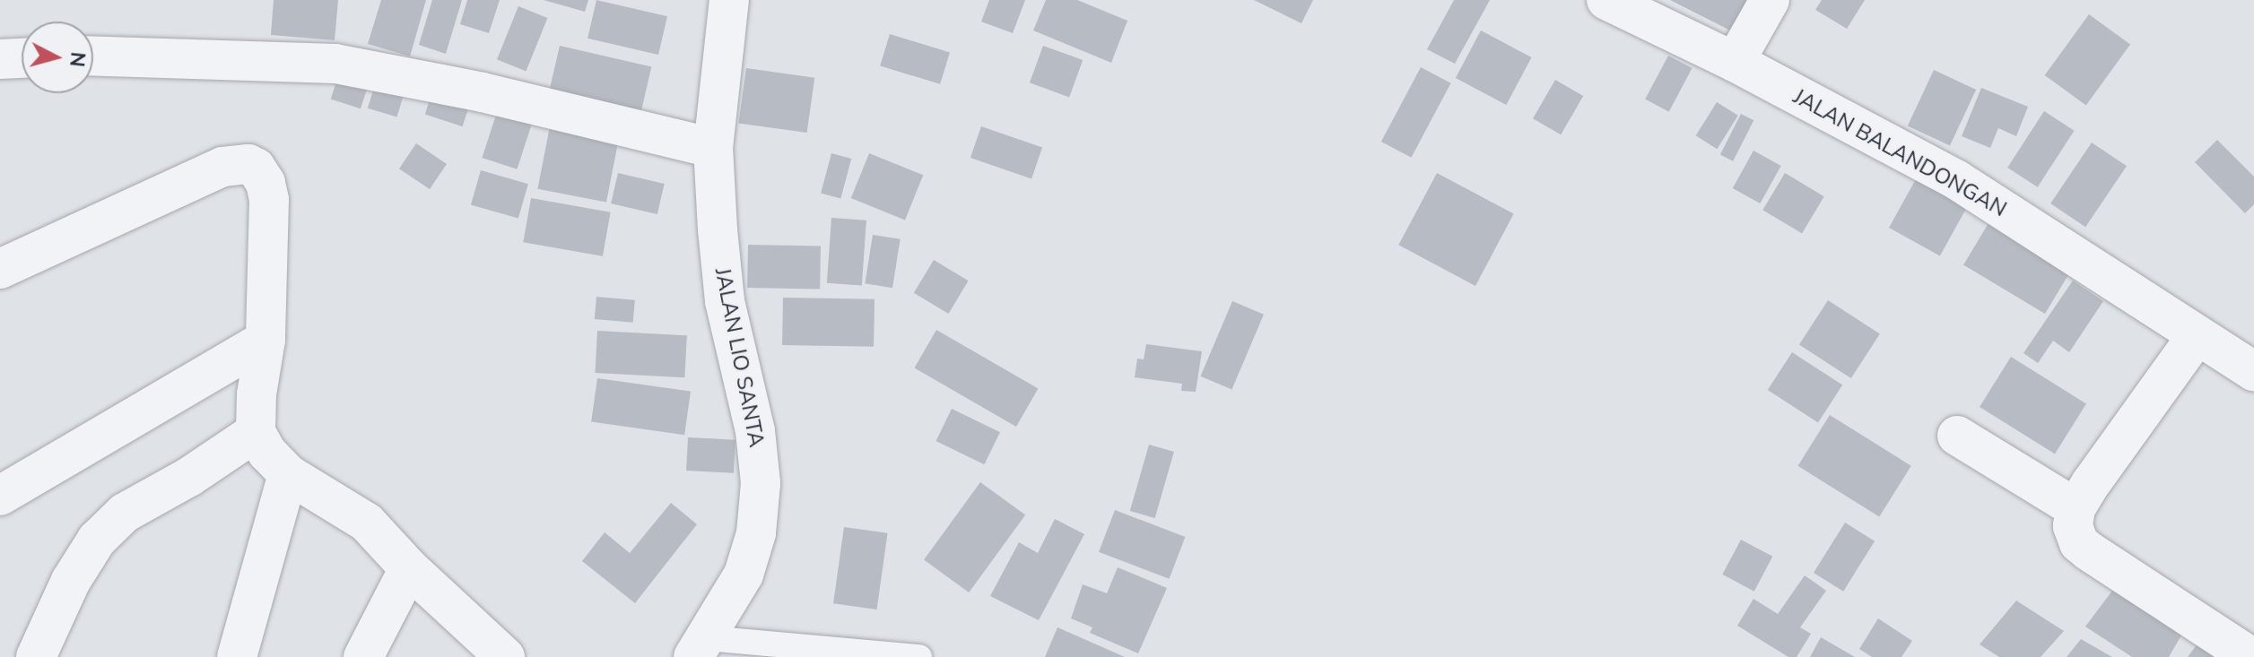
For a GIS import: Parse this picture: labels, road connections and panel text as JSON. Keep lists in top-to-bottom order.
{
  "streets": {
    "street": ["JALAN BALANDONGAN", "JALAN LIO SANTA"]
  },
  "north": "right"
}
